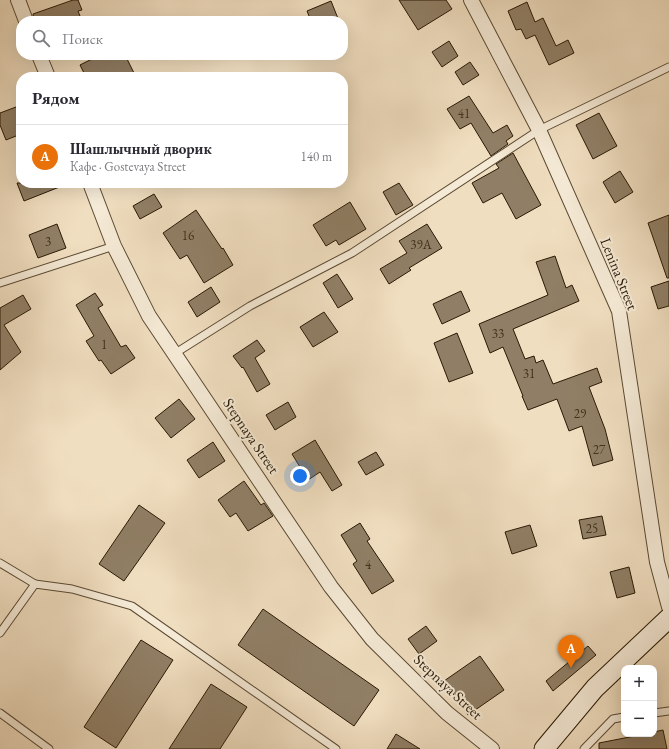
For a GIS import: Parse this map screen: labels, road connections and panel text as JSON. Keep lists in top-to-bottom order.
{
  "streets": {
    "street": ["Lenina Street", "Stepnaya Street"]
  },
  "house_numbers": [
    "41",
    "16",
    "3",
    "39А",
    "33",
    "1",
    "31",
    "29",
    "27",
    "25",
    "4"
  ],
  "page": {
    "search": "Поиск",
    "heading": "Рядом",
    "list": [
      {
        "mark": "A",
        "name": "Шашлычный дворик",
        "note": "Кафе · Gostevaya Street",
        "value": "140 m"
      }
    ],
    "pins": "A",
    "map_buttons": ["+", "−"]
  }
}
